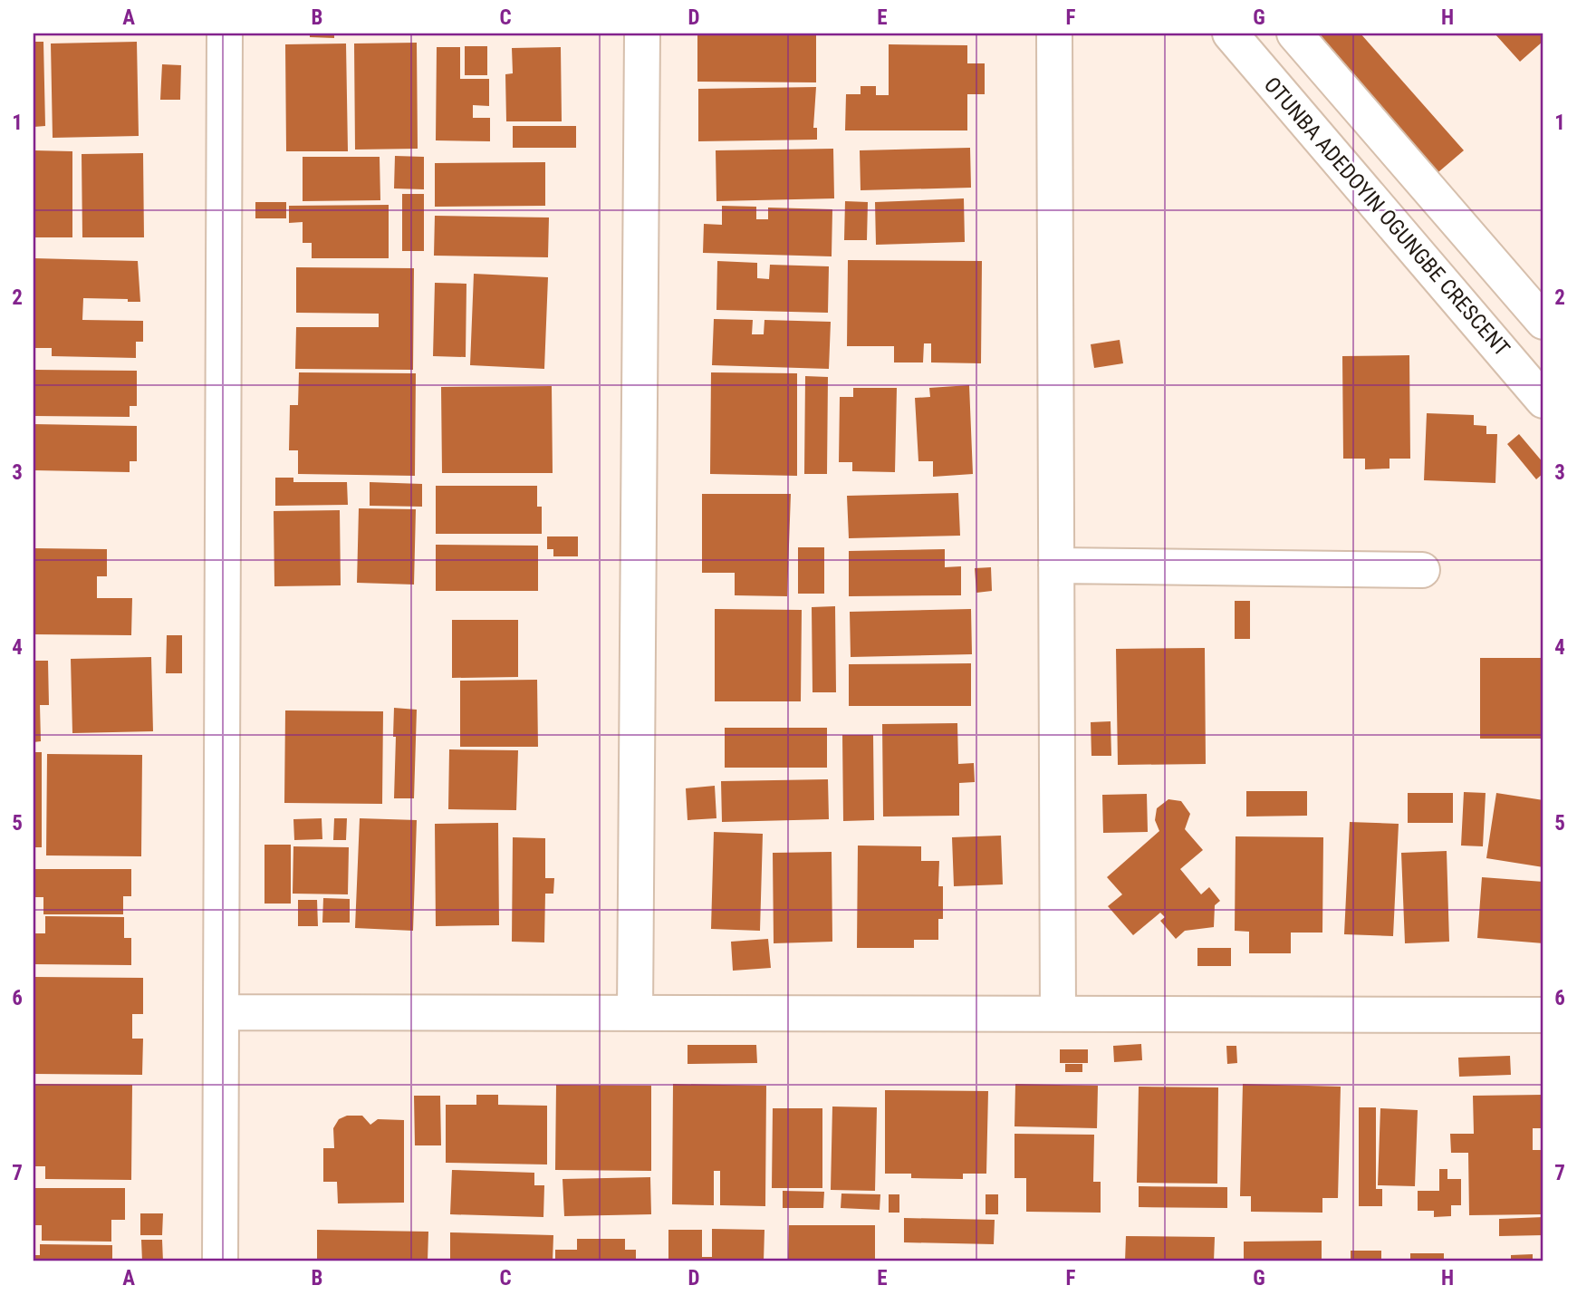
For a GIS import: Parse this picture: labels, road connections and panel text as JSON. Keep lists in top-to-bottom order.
{
  "streets": {
    "street": ["OTUNBA ADEDOYIN OGUNGBE CRESCENT"]
  },
  "grid": {
    "columns": [
      "A",
      "B",
      "C",
      "D",
      "E",
      "F",
      "G",
      "H"
    ],
    "rows": [
      "1",
      "2",
      "3",
      "4",
      "5",
      "6",
      "7"
    ]
  }
}
